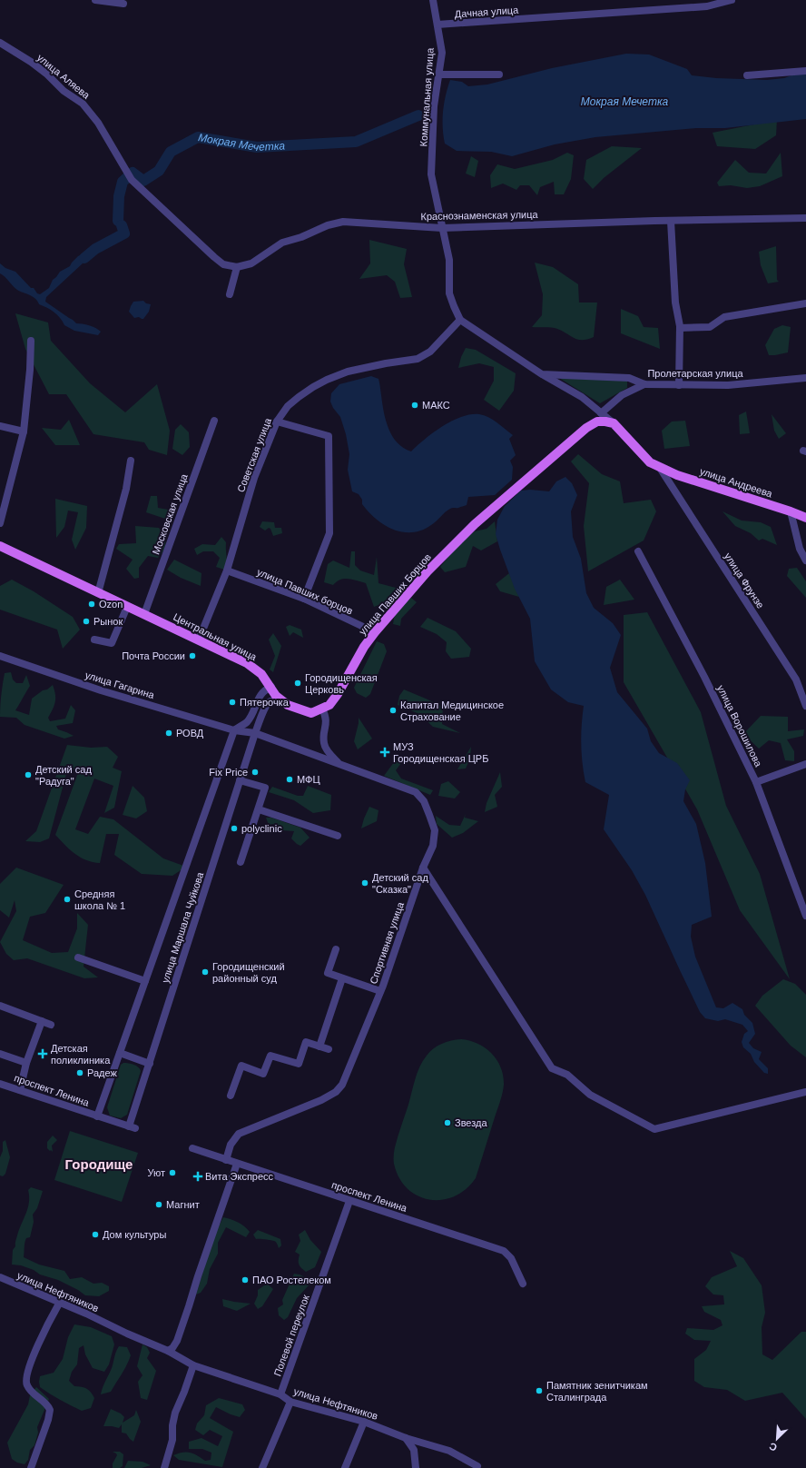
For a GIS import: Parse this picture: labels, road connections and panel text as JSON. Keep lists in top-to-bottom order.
{
  "streets": {
    "main road": ["улица Андреева", "улица Павших Борцов", "Центральная улица"],
    "street": [
      "Дачная улица",
      "улица Аляева",
      "Коммунальная улица",
      "Краснознаменская улица",
      "Пролетарская улица",
      "Советская улица",
      "Московская улица",
      "улица Фрунзе",
      "улица Павших борцов",
      "улица Гагарина",
      "улица Ворошилова",
      "улица Маршала Чуйкова",
      "Спортивная улица",
      "проспект Ленина",
      "улица Нефтяников",
      "Полевой переулок"
    ]
  },
  "crossings": [
    ["Дачная улица", "Коммунальная улица"],
    ["улица Аляева", "Краснознаменская улица"],
    ["Коммунальная улица", "Краснознаменская улица"],
    ["Коммунальная улица", "Советская улица"],
    ["Советская улица", "улица Павших борцов"],
    ["Советская улица", "Центральная улица"],
    ["улица Андреева", "улица Фрунзе"],
    ["улица Андреева", "улица Павших Борцов"],
    ["Московская улица", "Центральная улица"],
    ["улица Павших борцов", "улица Павших Борцов"],
    ["улица Павших Борцов", "Центральная улица"],
    ["улица Гагарина", "улица Маршала Чуйкова"],
    ["улица Гагарина", "Спортивная улица"],
    ["улица Маршала Чуйкова", "Спортивная улица"],
    ["улица Маршала Чуйкова", "проспект Ленина"],
    ["Спортивная улица", "проспект Ленина"],
    ["проспект Ленина", "Полевой переулок"],
    ["улица Нефтяников", "Полевой переулок"]
  ],
  "districts": ["Городище"],
  "water": ["Мокрая Мечетка"],
  "places": {
    "other": [
      "МАКС",
      "Ozon",
      "Рынок",
      "Почта России",
      "Городищенская Церковь",
      "Пятерочка",
      "Капитал Медицинское Страхование",
      "РОВД",
      "Fix Price",
      "Детский сад \"Радуга\"",
      "МФЦ",
      "polyclinic",
      "Детский сад \"Сказка\"",
      "Средняя школа № 1",
      "Городищенский районный суд",
      "Радеж",
      "Звезда",
      "Уют",
      "Магнит",
      "Дом культуры",
      "ПАО Ростелеком",
      "Памятник зенитчикам Сталинграда"
    ],
    "health": ["МУЗ Городищенская ЦРБ", "Детская поликлиника", "Вита Экспресс"]
  },
  "north": "bottom left"
}
